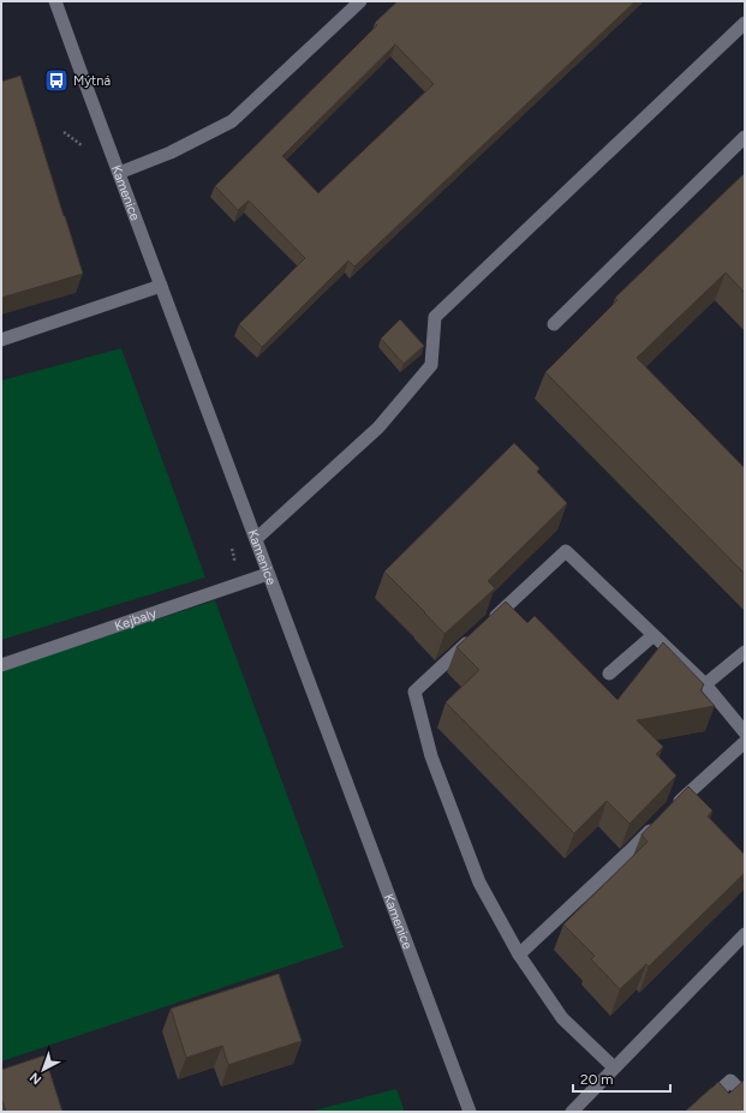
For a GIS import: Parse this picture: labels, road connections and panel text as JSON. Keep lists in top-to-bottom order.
{
  "streets": {
    "street": ["Kamenice", "Kejbaly"]
  },
  "crossings": [
    ["Kamenice", "Kejbaly"]
  ],
  "places": {
    "bus stop": ["Mýtná"]
  },
  "scale_bar": "20 m",
  "north": "bottom left"
}
